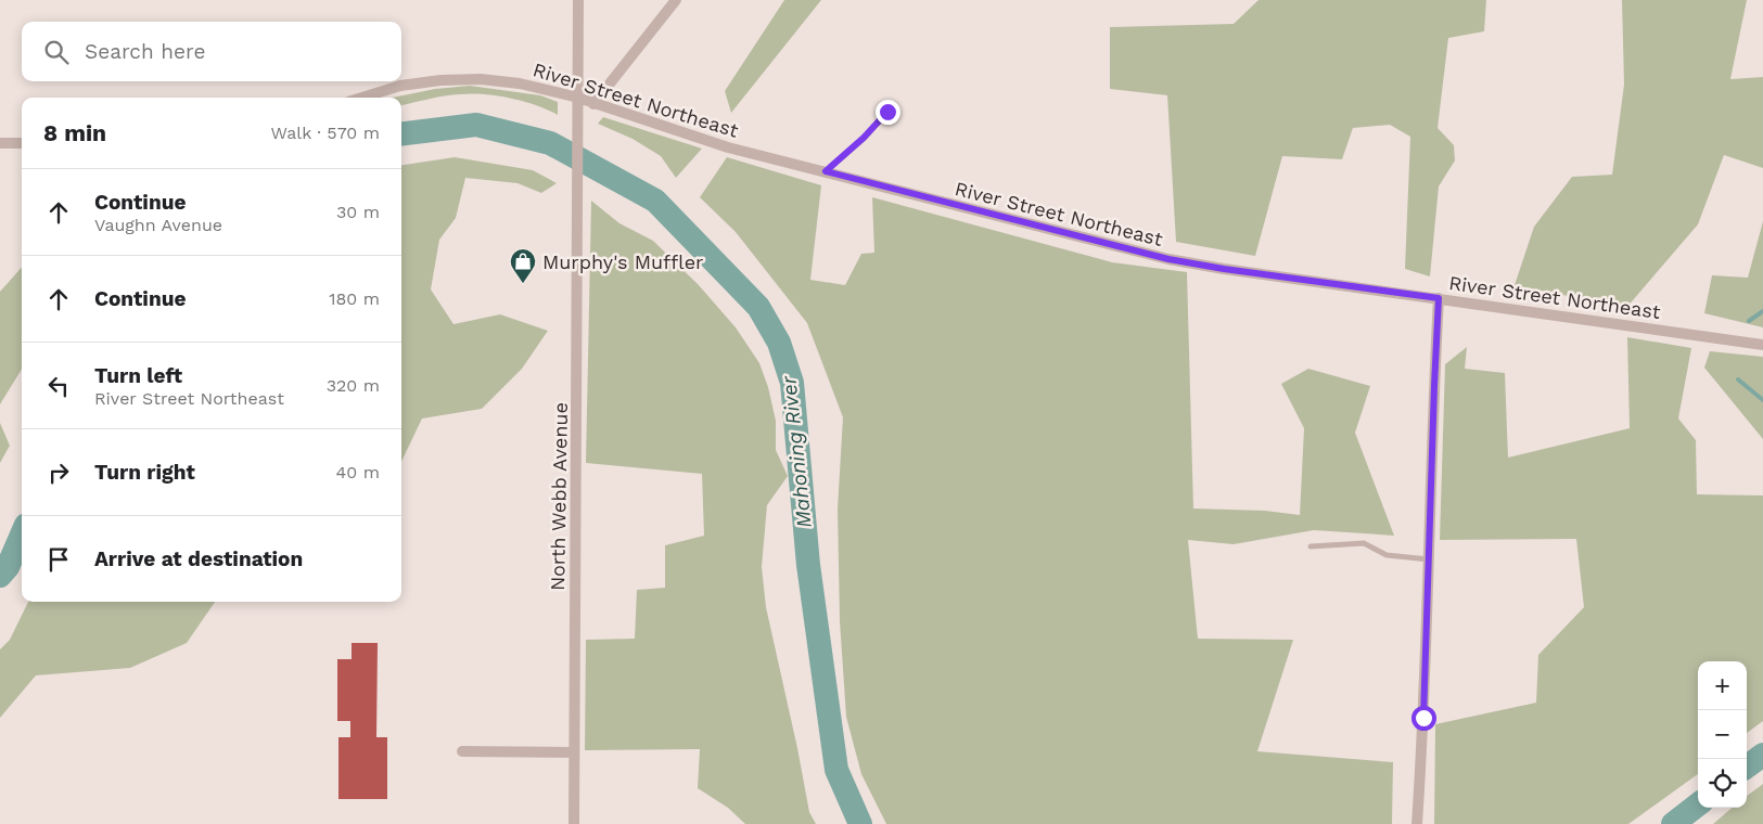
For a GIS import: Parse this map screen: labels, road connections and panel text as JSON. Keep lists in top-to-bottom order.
{
  "streets": {
    "street": ["River Street Northeast", "North Webb Avenue"]
  },
  "crossings": [
    ["River Street Northeast", "North Webb Avenue"]
  ],
  "water": ["Mahoning River"],
  "places": {
    "shop": ["Murphy's Muffler"]
  },
  "page": {
    "search": "Search here",
    "heading": ["8 min", "Walk · 570 m"],
    "list": [
      ["Continue", "Vaughn Avenue", "30 m"],
      ["Continue", "180 m"],
      ["Turn left", "River Street Northeast", "320 m"],
      ["Turn right", "40 m"],
      "Arrive at destination"
    ],
    "map_buttons": ["+", "−"]
  }
}
